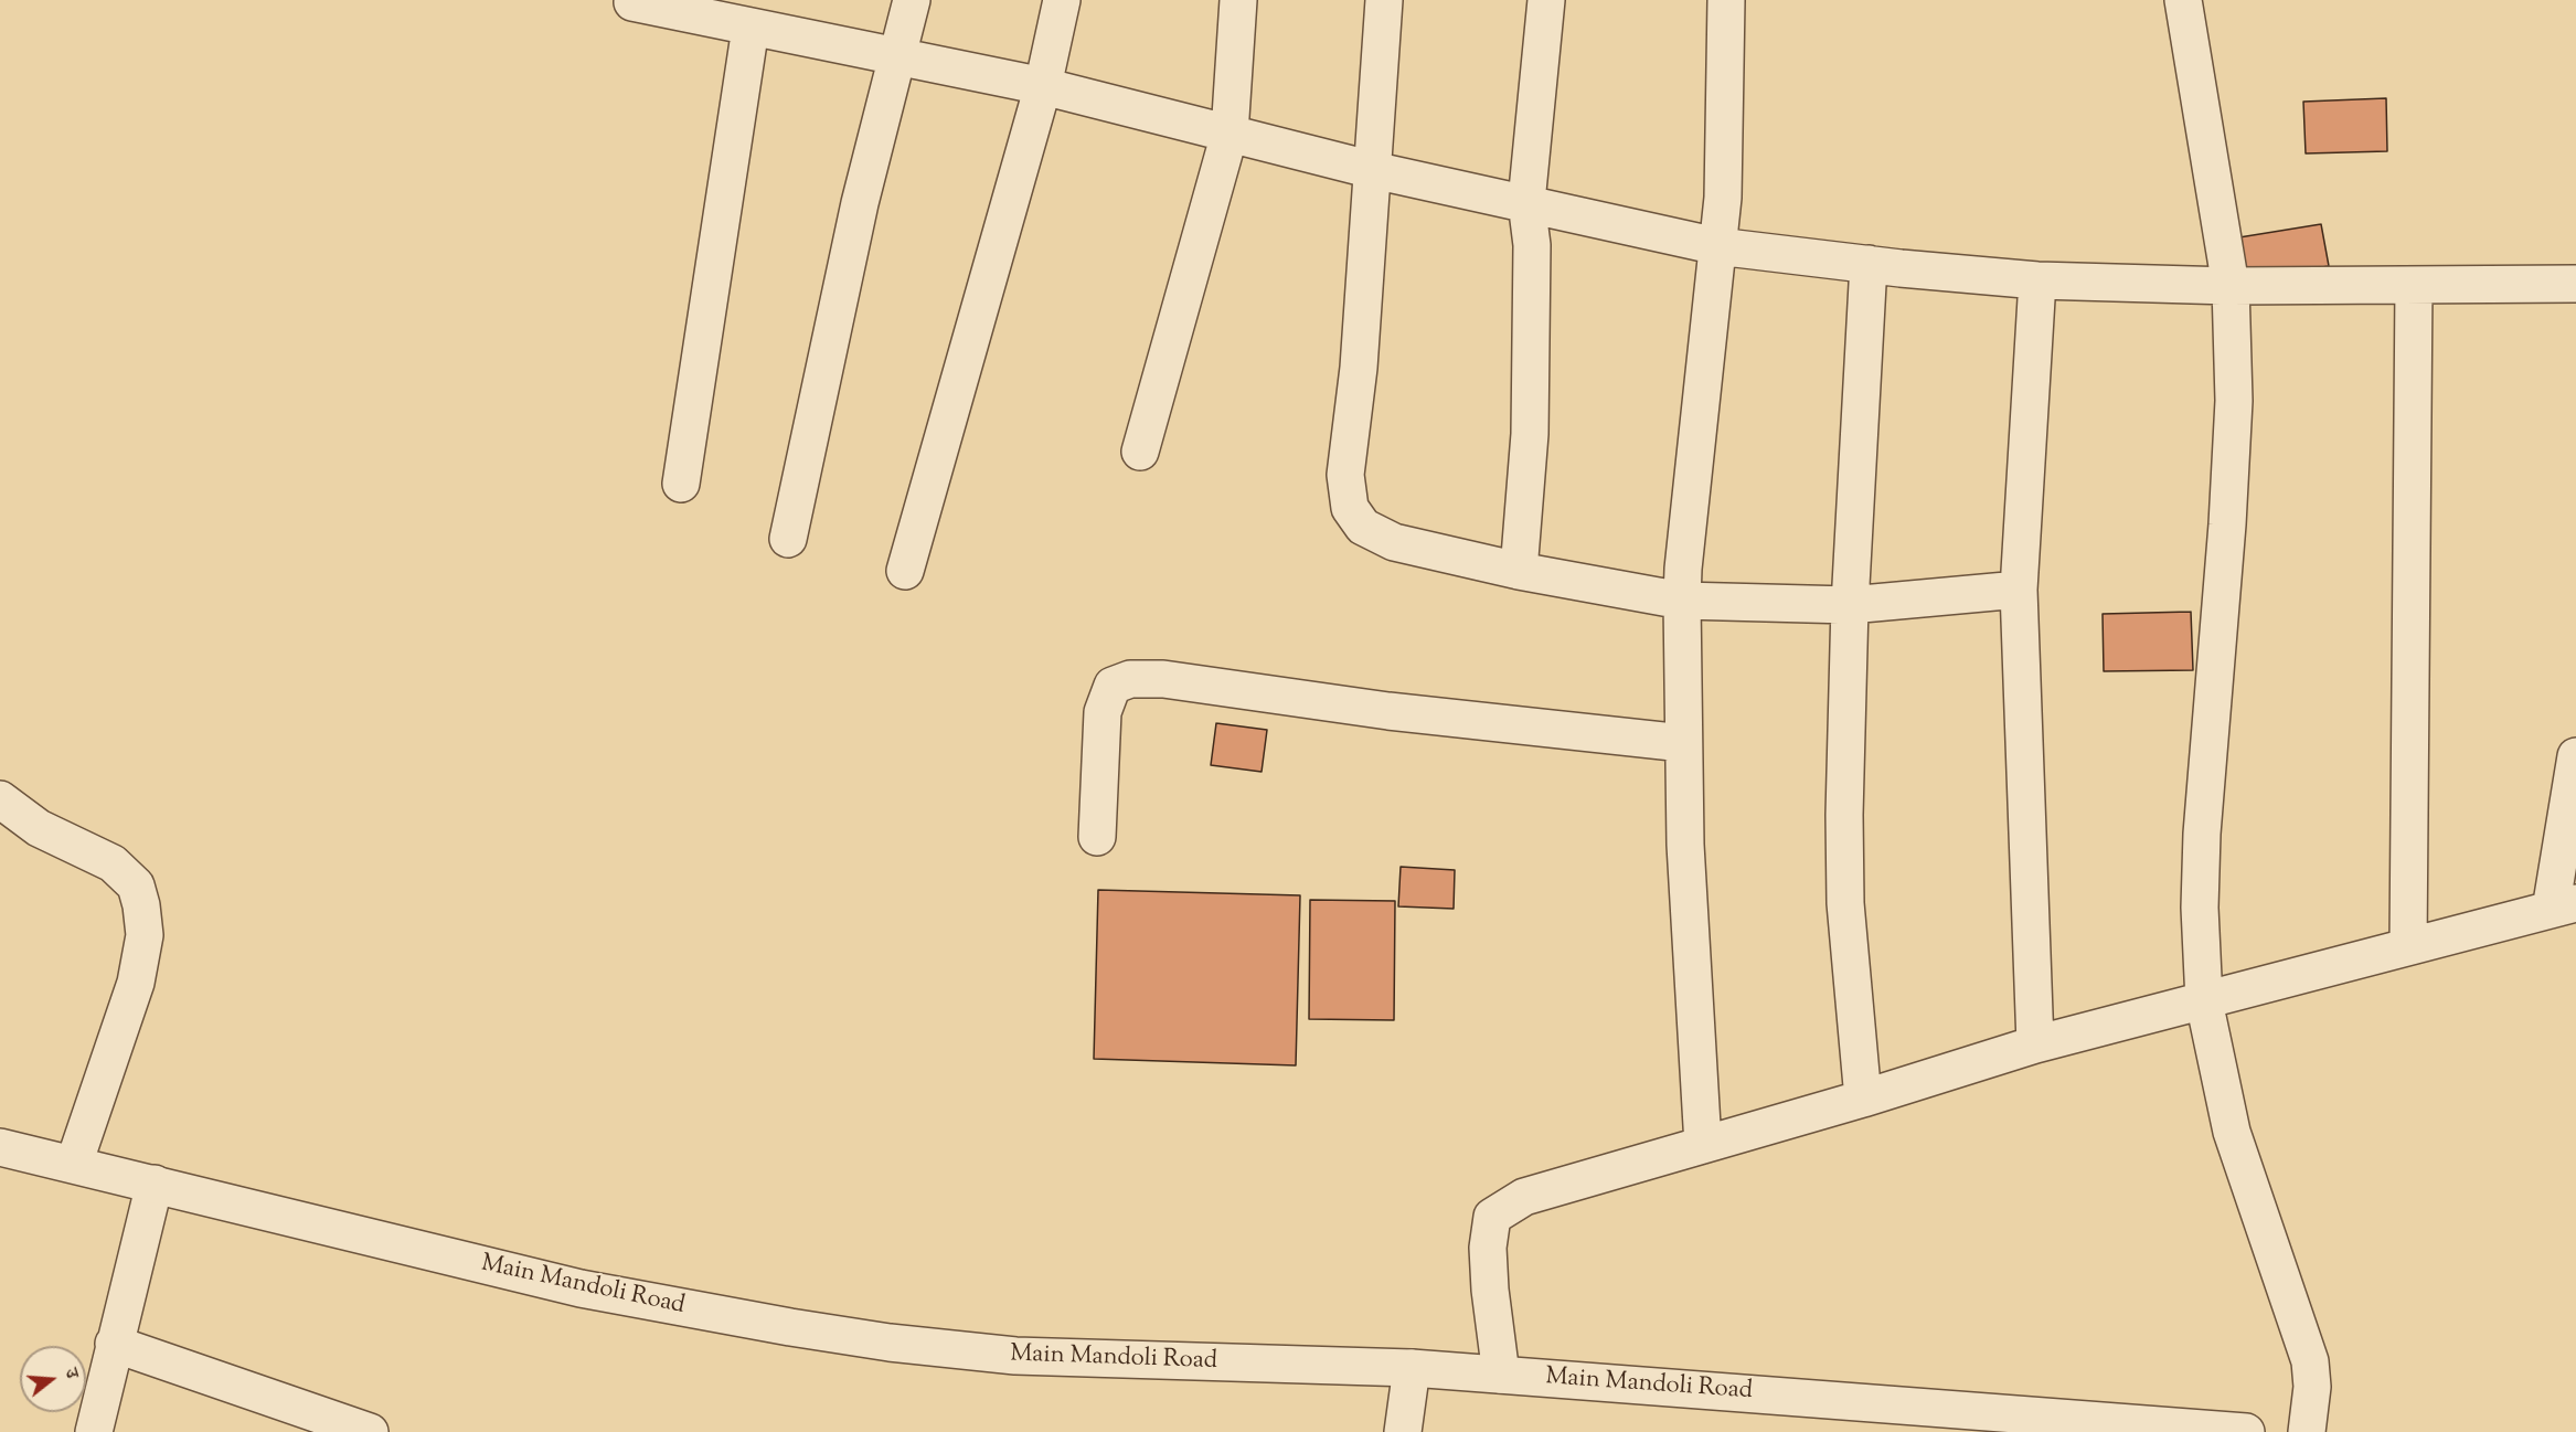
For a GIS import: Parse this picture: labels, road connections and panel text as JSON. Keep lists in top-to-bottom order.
{
  "streets": {
    "street": ["Main Mandoli Road"]
  },
  "north": "right"
}
